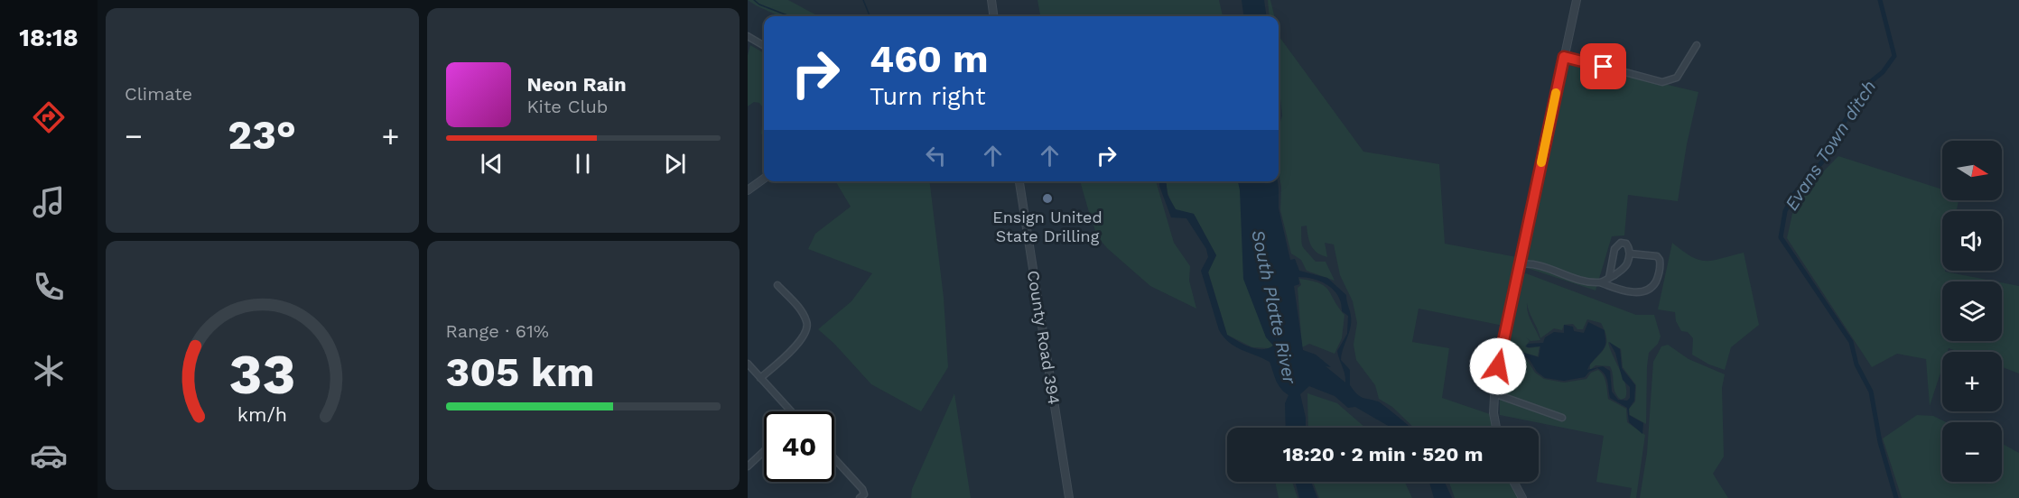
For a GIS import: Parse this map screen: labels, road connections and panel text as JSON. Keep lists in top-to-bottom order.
{
  "streets": {
    "street": ["County Road 394"]
  },
  "water": ["Evans Town ditch", "South Platte River"],
  "places": ["Ensign United State Drilling"],
  "north": "right",
  "page": {
    "tabs": "18:18",
    "tile": [
      "Climate",
      ["Range · 61%", "305 km"]
    ],
    "turn": ["460 m", "Turn right"],
    "song": ["Neon Rain", "Kite Club"],
    "heat": ["−", "23°", "+"],
    "map_buttons": ["+", "−"],
    "limit": "40",
    "trip": "18:20 · 2 min · 520 m",
    "gauge": ["33", "km/h"]
  }
}
